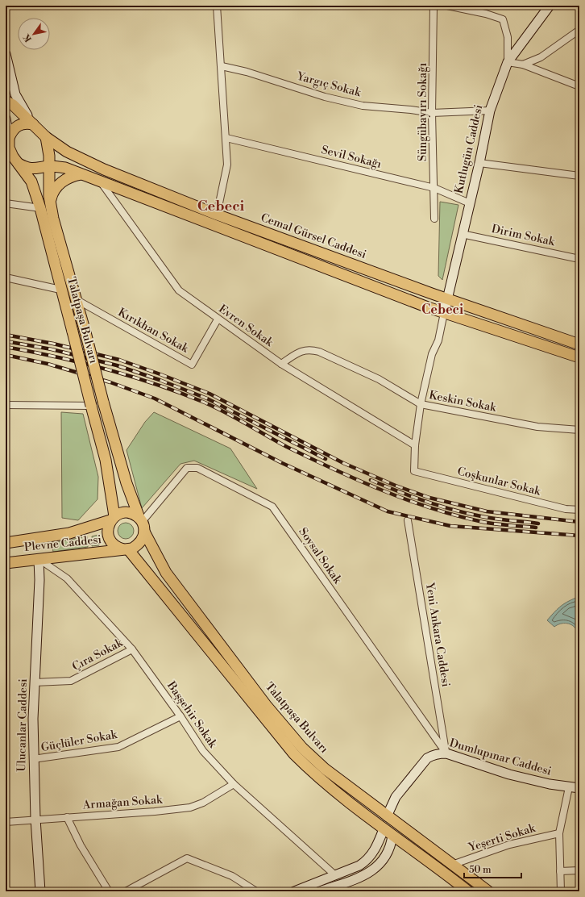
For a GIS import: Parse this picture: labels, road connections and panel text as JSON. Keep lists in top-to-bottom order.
{
  "streets": {
    "main road": [
      "Kutlugün Caddesi",
      "Cemal Gürsel Caddesi",
      "Talatpaşa Bulvarı",
      "Plevne Caddesi",
      "Ulucanlar Caddesi",
      "Dumlupınar Caddesi"
    ],
    "street": [
      "Yargıç Sokak",
      "Süngübayırı Sokağı",
      "Sevil Sokağı",
      "Dirim Sokak",
      "Evren Sokak",
      "Kırıkhan Sokak",
      "Keskin Sokak",
      "Coşkunlar Sokak",
      "Soysal Sokak",
      "Yeni Ankara Caddesi",
      "Çıra Sokak",
      "Başşehir Sokak",
      "Güçlüler Sokak",
      "Armağan Sokak",
      "Yeşerti Sokak"
    ]
  },
  "crossings": [
    ["Yargıç Sokak", "Süngübayırı Sokağı"],
    ["Yargıç Sokak", "Kutlugün Caddesi"],
    ["Süngübayırı Sokağı", "Sevil Sokağı"],
    ["Kutlugün Caddesi", "Sevil Sokağı"],
    ["Kutlugün Caddesi", "Dirim Sokak"],
    ["Kutlugün Caddesi", "Cemal Gürsel Caddesi"],
    ["Cemal Gürsel Caddesi", "Talatpaşa Bulvarı"],
    ["Talatpaşa Bulvarı", "Kırıkhan Sokak"],
    ["Talatpaşa Bulvarı", "Plevne Caddesi"],
    ["Talatpaşa Bulvarı", "Soysal Sokak"],
    ["Talatpaşa Bulvarı", "Dumlupınar Caddesi"],
    ["Talatpaşa Bulvarı", "Yeşerti Sokak"],
    ["Evren Sokak", "Kırıkhan Sokak"],
    ["Evren Sokak", "Keskin Sokak"],
    ["Evren Sokak", "Coşkunlar Sokak"],
    ["Plevne Caddesi", "Soysal Sokak"],
    ["Plevne Caddesi", "Başşehir Sokak"],
    ["Plevne Caddesi", "Ulucanlar Caddesi"],
    ["Soysal Sokak", "Yeni Ankara Caddesi"],
    ["Soysal Sokak", "Dumlupınar Caddesi"],
    ["Yeni Ankara Caddesi", "Dumlupınar Caddesi"],
    ["Çıra Sokak", "Başşehir Sokak"],
    ["Çıra Sokak", "Ulucanlar Caddesi"],
    ["Başşehir Sokak", "Ulucanlar Caddesi"],
    ["Başşehir Sokak", "Güçlüler Sokak"],
    ["Başşehir Sokak", "Armağan Sokak"],
    ["Ulucanlar Caddesi", "Güçlüler Sokak"],
    ["Ulucanlar Caddesi", "Armağan Sokak"]
  ],
  "districts": ["Cebeci", "Cebeci"],
  "scale_bar": "50 m",
  "north": "bottom left"
}
